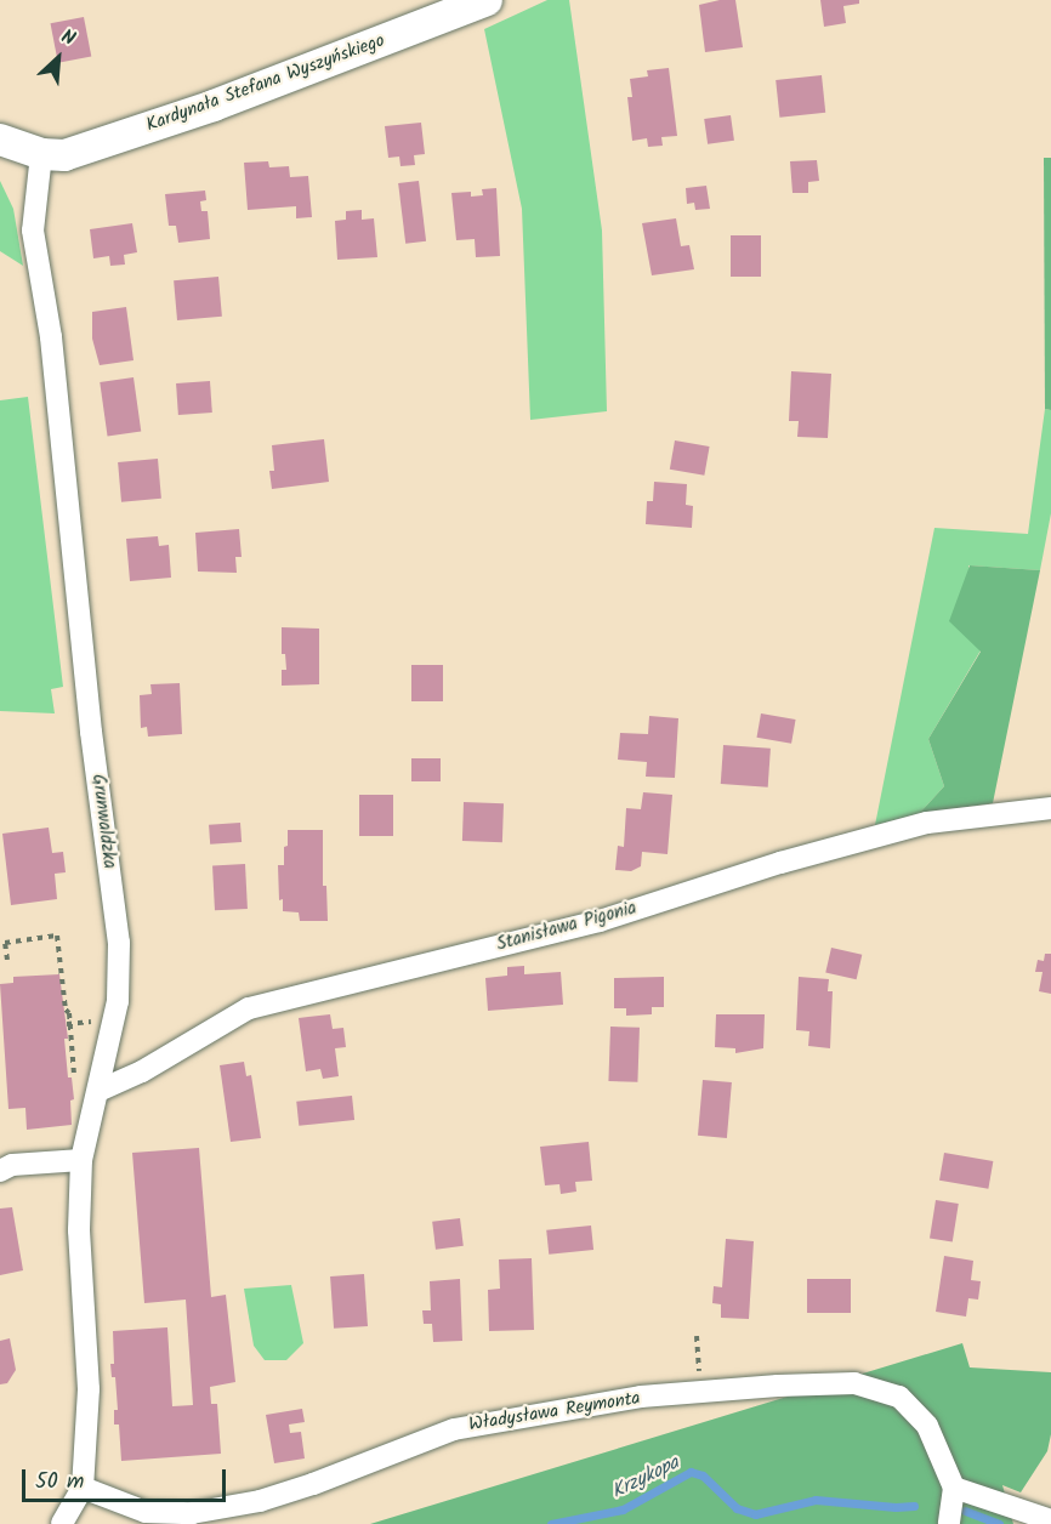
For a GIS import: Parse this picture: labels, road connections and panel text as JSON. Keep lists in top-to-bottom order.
{
  "streets": {
    "street": [
      "Kardynała Stefana Wyszyńskiego",
      "Grunwaldzka",
      "Stanisława Pigonia",
      "Władysława Reymonta"
    ]
  },
  "crossings": [
    ["Kardynała Stefana Wyszyńskiego", "Grunwaldzka"],
    ["Grunwaldzka", "Stanisława Pigonia"],
    ["Grunwaldzka", "Władysława Reymonta"]
  ],
  "water": ["Krzykopa"],
  "scale_bar": "50 m",
  "north": "top right"
}
